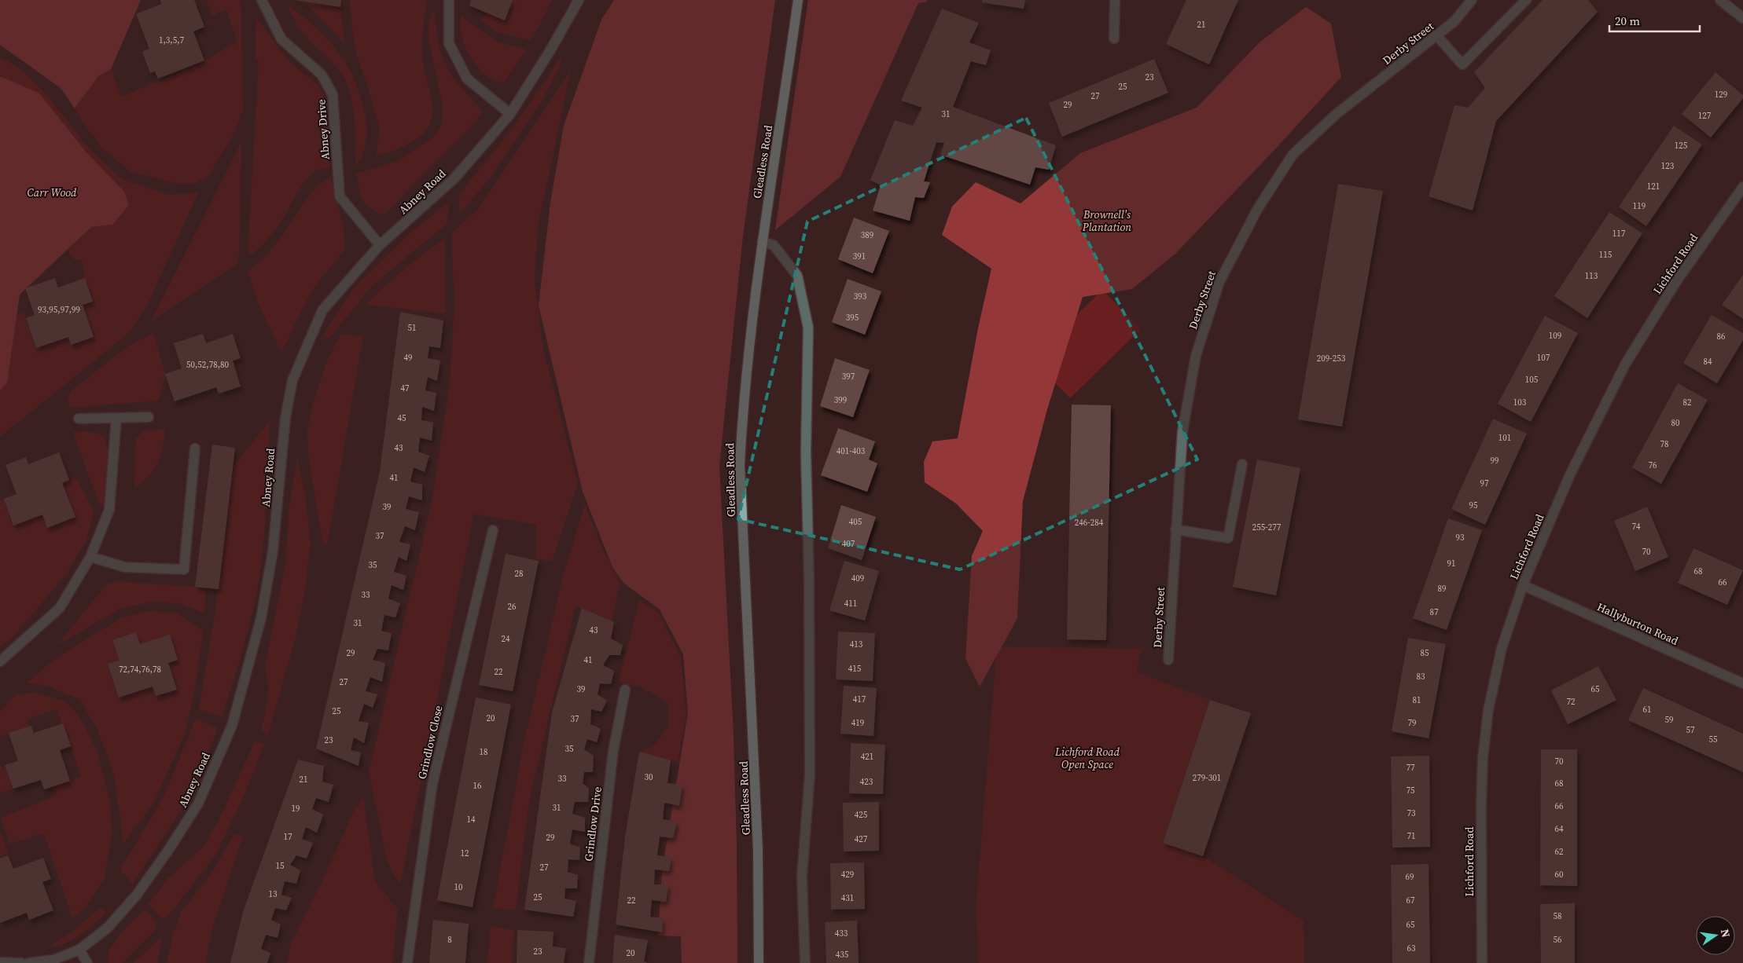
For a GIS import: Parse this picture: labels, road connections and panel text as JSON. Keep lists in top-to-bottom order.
{
  "streets": {
    "main road": ["Gleadless Road"],
    "street": [
      "Derby Street",
      "Abney Drive",
      "Abney Road",
      "Lichford Road",
      "Hallyburton Road",
      "Grindlow Close",
      "Grindlow Drive"
    ]
  },
  "crossings": [
    ["Abney Drive", "Abney Road"],
    ["Lichford Road", "Hallyburton Road"]
  ],
  "parks": ["Carr Wood", "Brownell's Plantation", "Lichford Road Open Space"],
  "house_numbers": [
    "21",
    "1,3,5,7",
    "23",
    "25",
    "129",
    "27",
    "29",
    "31",
    "127",
    "125",
    "123",
    "121",
    "119",
    "117",
    "389",
    "115",
    "391",
    "113",
    "393",
    "93,95,97,99",
    "395",
    "51",
    "109",
    "86",
    "49",
    "107",
    "209-253",
    "84",
    "50,52,78,80",
    "397",
    "105",
    "47",
    "399",
    "103",
    "82",
    "45",
    "80",
    "101",
    "78",
    "43",
    "401-403",
    "99",
    "76",
    "41",
    "97",
    "95",
    "39",
    "405",
    "246-284",
    "74",
    "255-277",
    "37",
    "93",
    "407",
    "70",
    "91",
    "35",
    "68",
    "28",
    "409",
    "66",
    "89",
    "33",
    "411",
    "26",
    "87",
    "31",
    "43",
    "24",
    "413",
    "29",
    "85",
    "41",
    "415",
    "72,74,76,78",
    "22",
    "83",
    "27",
    "39",
    "65",
    "417",
    "81",
    "72",
    "61",
    "25",
    "20",
    "37",
    "59",
    "419",
    "79",
    "57",
    "55",
    "23",
    "35",
    "18",
    "421",
    "70",
    "77",
    "30",
    "279-301",
    "33",
    "21",
    "423",
    "68",
    "16",
    "75",
    "66",
    "31",
    "19",
    "73",
    "425",
    "14",
    "64",
    "71",
    "17",
    "29",
    "427",
    "62",
    "12",
    "15",
    "27",
    "429",
    "60",
    "69",
    "10",
    "13",
    "25",
    "431",
    "22",
    "67",
    "58",
    "65",
    "433",
    "8",
    "56",
    "63",
    "23",
    "20",
    "435"
  ],
  "scale_bar": "20 m",
  "north": "right"
}
